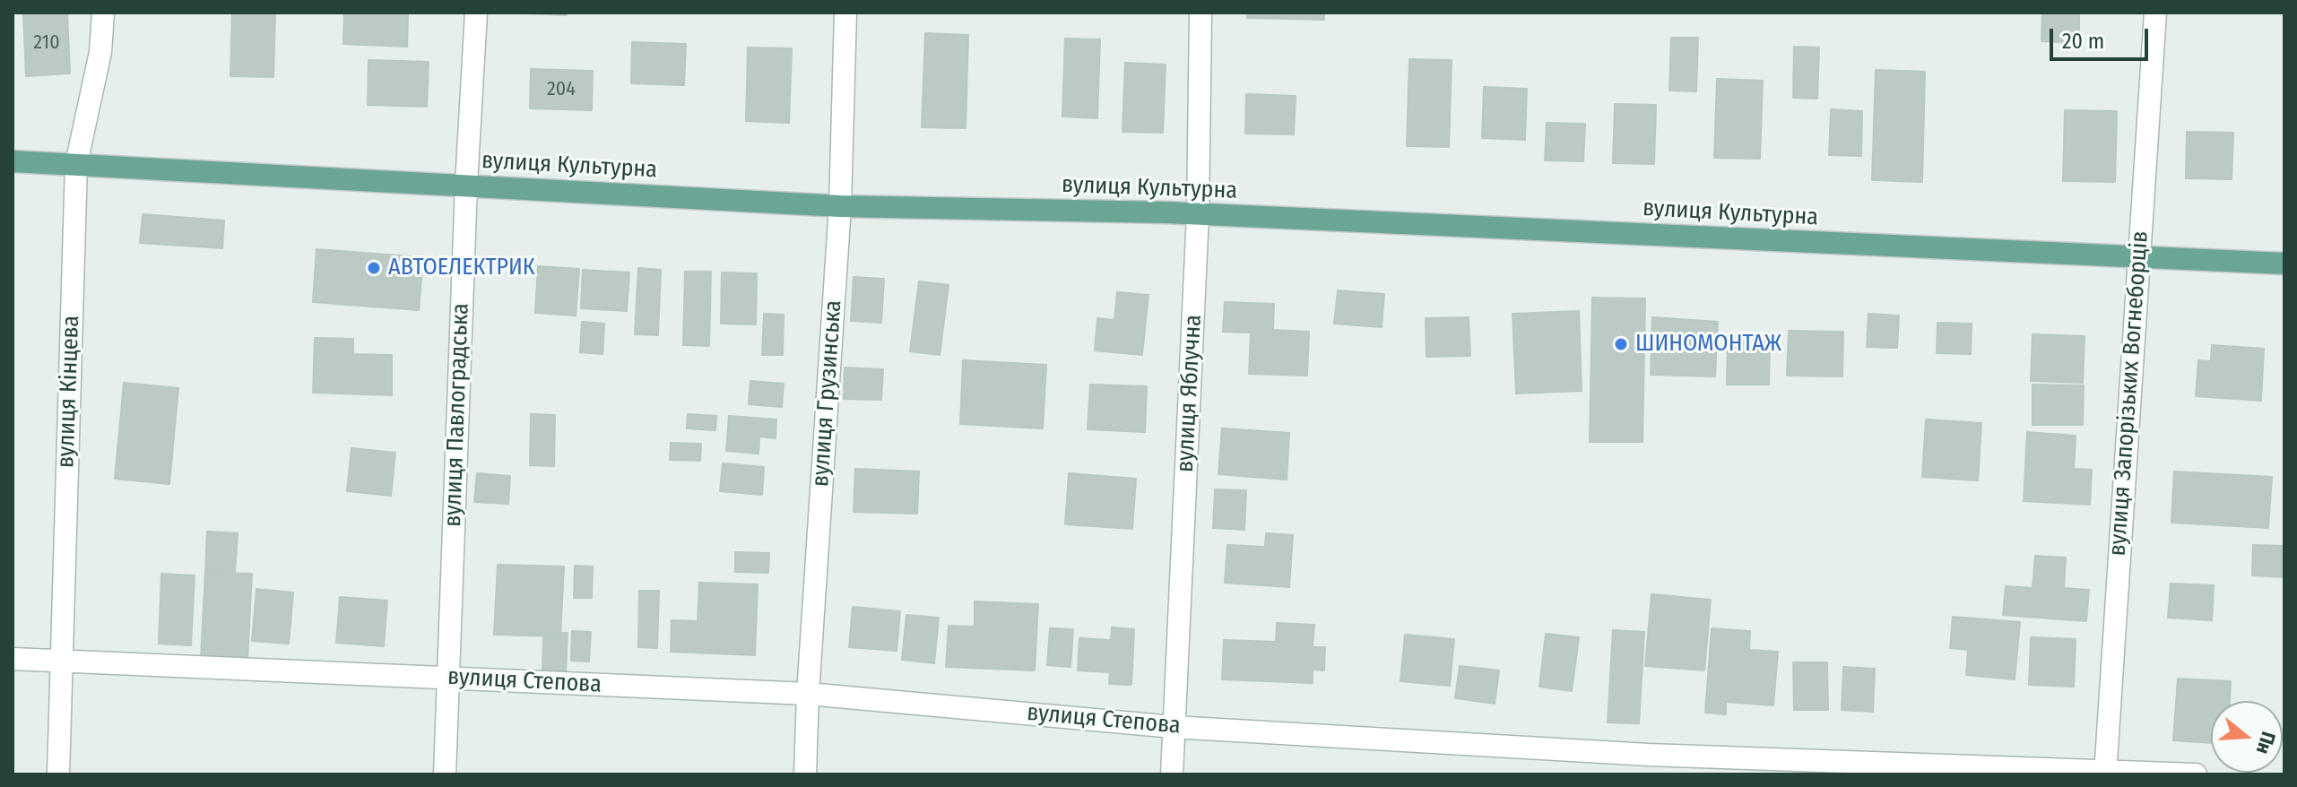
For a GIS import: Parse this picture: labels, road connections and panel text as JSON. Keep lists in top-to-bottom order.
{
  "streets": {
    "main road": ["вулиця Культурна"],
    "street": [
      "вулиця Кінцева",
      "вулиця Грузинська",
      "вулиця Яблучна",
      "вулиця Запорізьких Вогнеборців",
      "вулиця Павлоградська",
      "вулиця Степова"
    ]
  },
  "crossings": [
    ["вулиця Культурна", "вулиця Кінцева"],
    ["вулиця Культурна", "вулиця Грузинська"],
    ["вулиця Культурна", "вулиця Яблучна"],
    ["вулиця Культурна", "вулиця Запорізьких Вогнеборців"],
    ["вулиця Культурна", "вулиця Павлоградська"],
    ["вулиця Кінцева", "вулиця Степова"],
    ["вулиця Грузинська", "вулиця Степова"],
    ["вулиця Яблучна", "вулиця Степова"],
    ["вулиця Запорізьких Вогнеборців", "вулиця Степова"],
    ["вулиця Павлоградська", "вулиця Степова"]
  ],
  "places": ["АВТОЕЛЕКТРИК", "ШИНОМОНТАЖ"],
  "house_numbers": ["210", "204"],
  "scale_bar": "20 m",
  "north": "right"
}
